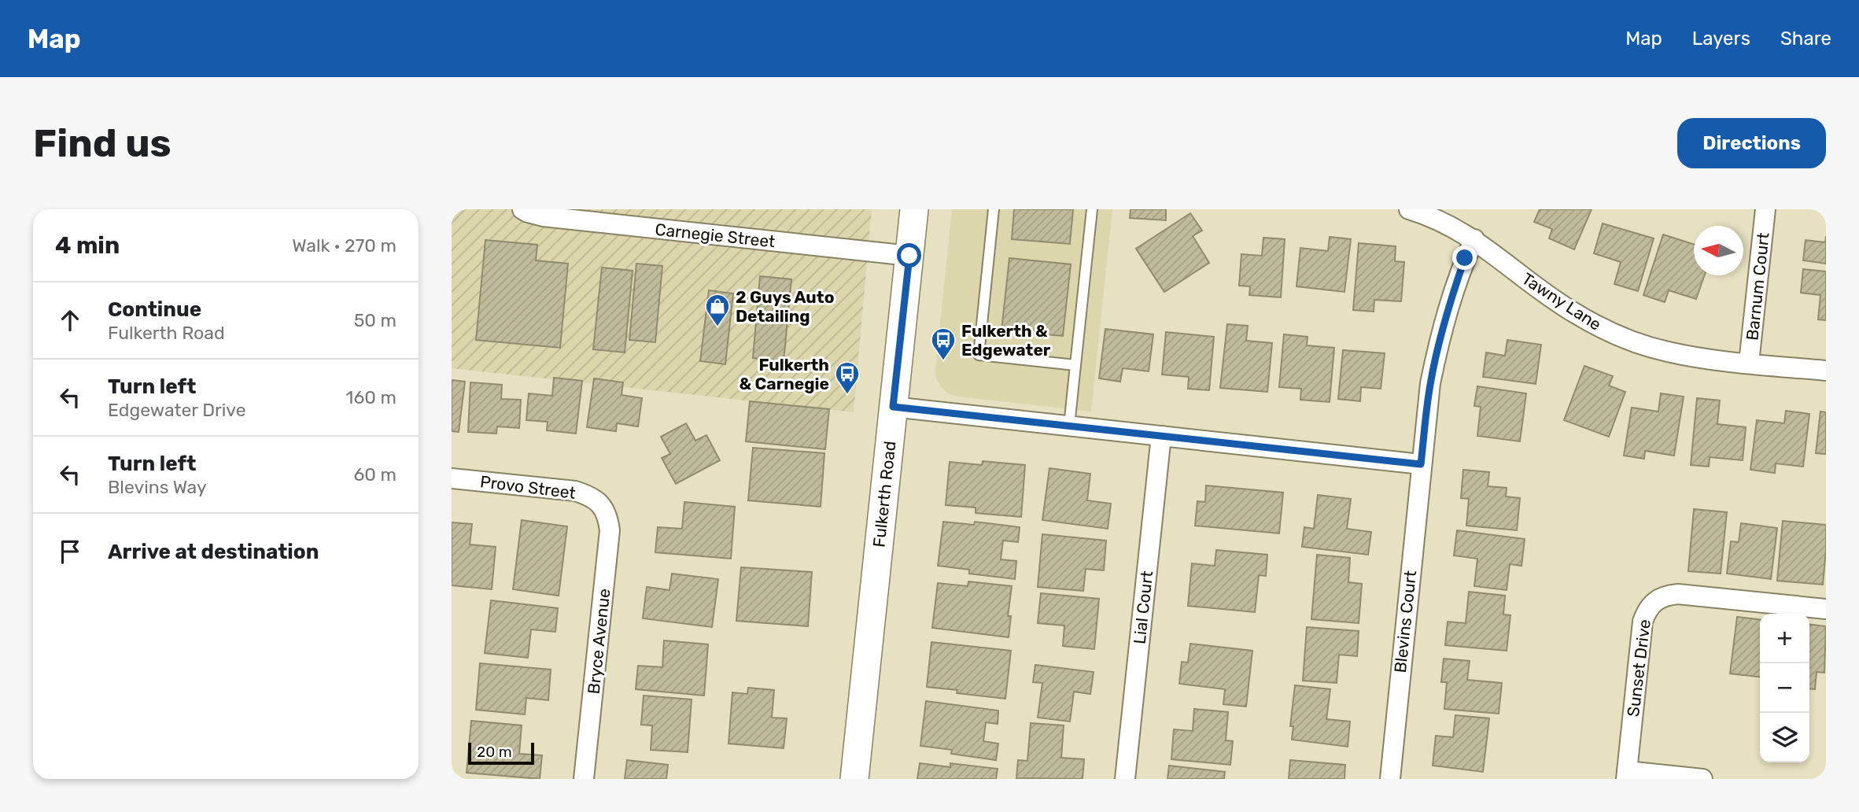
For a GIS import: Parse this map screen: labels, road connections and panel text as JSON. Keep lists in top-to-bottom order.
{
  "streets": {
    "street": [
      "Carnegie Street",
      "Barnum Court",
      "Tawny Lane",
      "Provo Street",
      "Fulkerth Road",
      "Lial Court",
      "Blevins Court",
      "Bryce Avenue",
      "Sunset Drive"
    ]
  },
  "crossings": [
    ["Carnegie Street", "Fulkerth Road"],
    ["Barnum Court", "Tawny Lane"],
    ["Tawny Lane", "Blevins Court"],
    ["Provo Street", "Bryce Avenue"]
  ],
  "places": {
    "shop": ["2 Guys Auto Detailing"],
    "bus stop": ["Fulkerth & Edgewater", "Fulkerth & Carnegie"]
  },
  "scale_bar": "20 m",
  "north": "left",
  "page": {
    "header": "Map",
    "nav": ["Map", "Layers", "Share"],
    "buttons": "Directions",
    "title": "Find us",
    "heading": ["4 min", "Walk · 270 m"],
    "list": [
      ["Continue", "Fulkerth Road", "50 m"],
      ["Turn left", "Edgewater Drive", "160 m"],
      ["Turn left", "Blevins Way", "60 m"],
      "Arrive at destination"
    ],
    "map_buttons": ["+", "−"],
    "scale": "20 m"
  }
}
